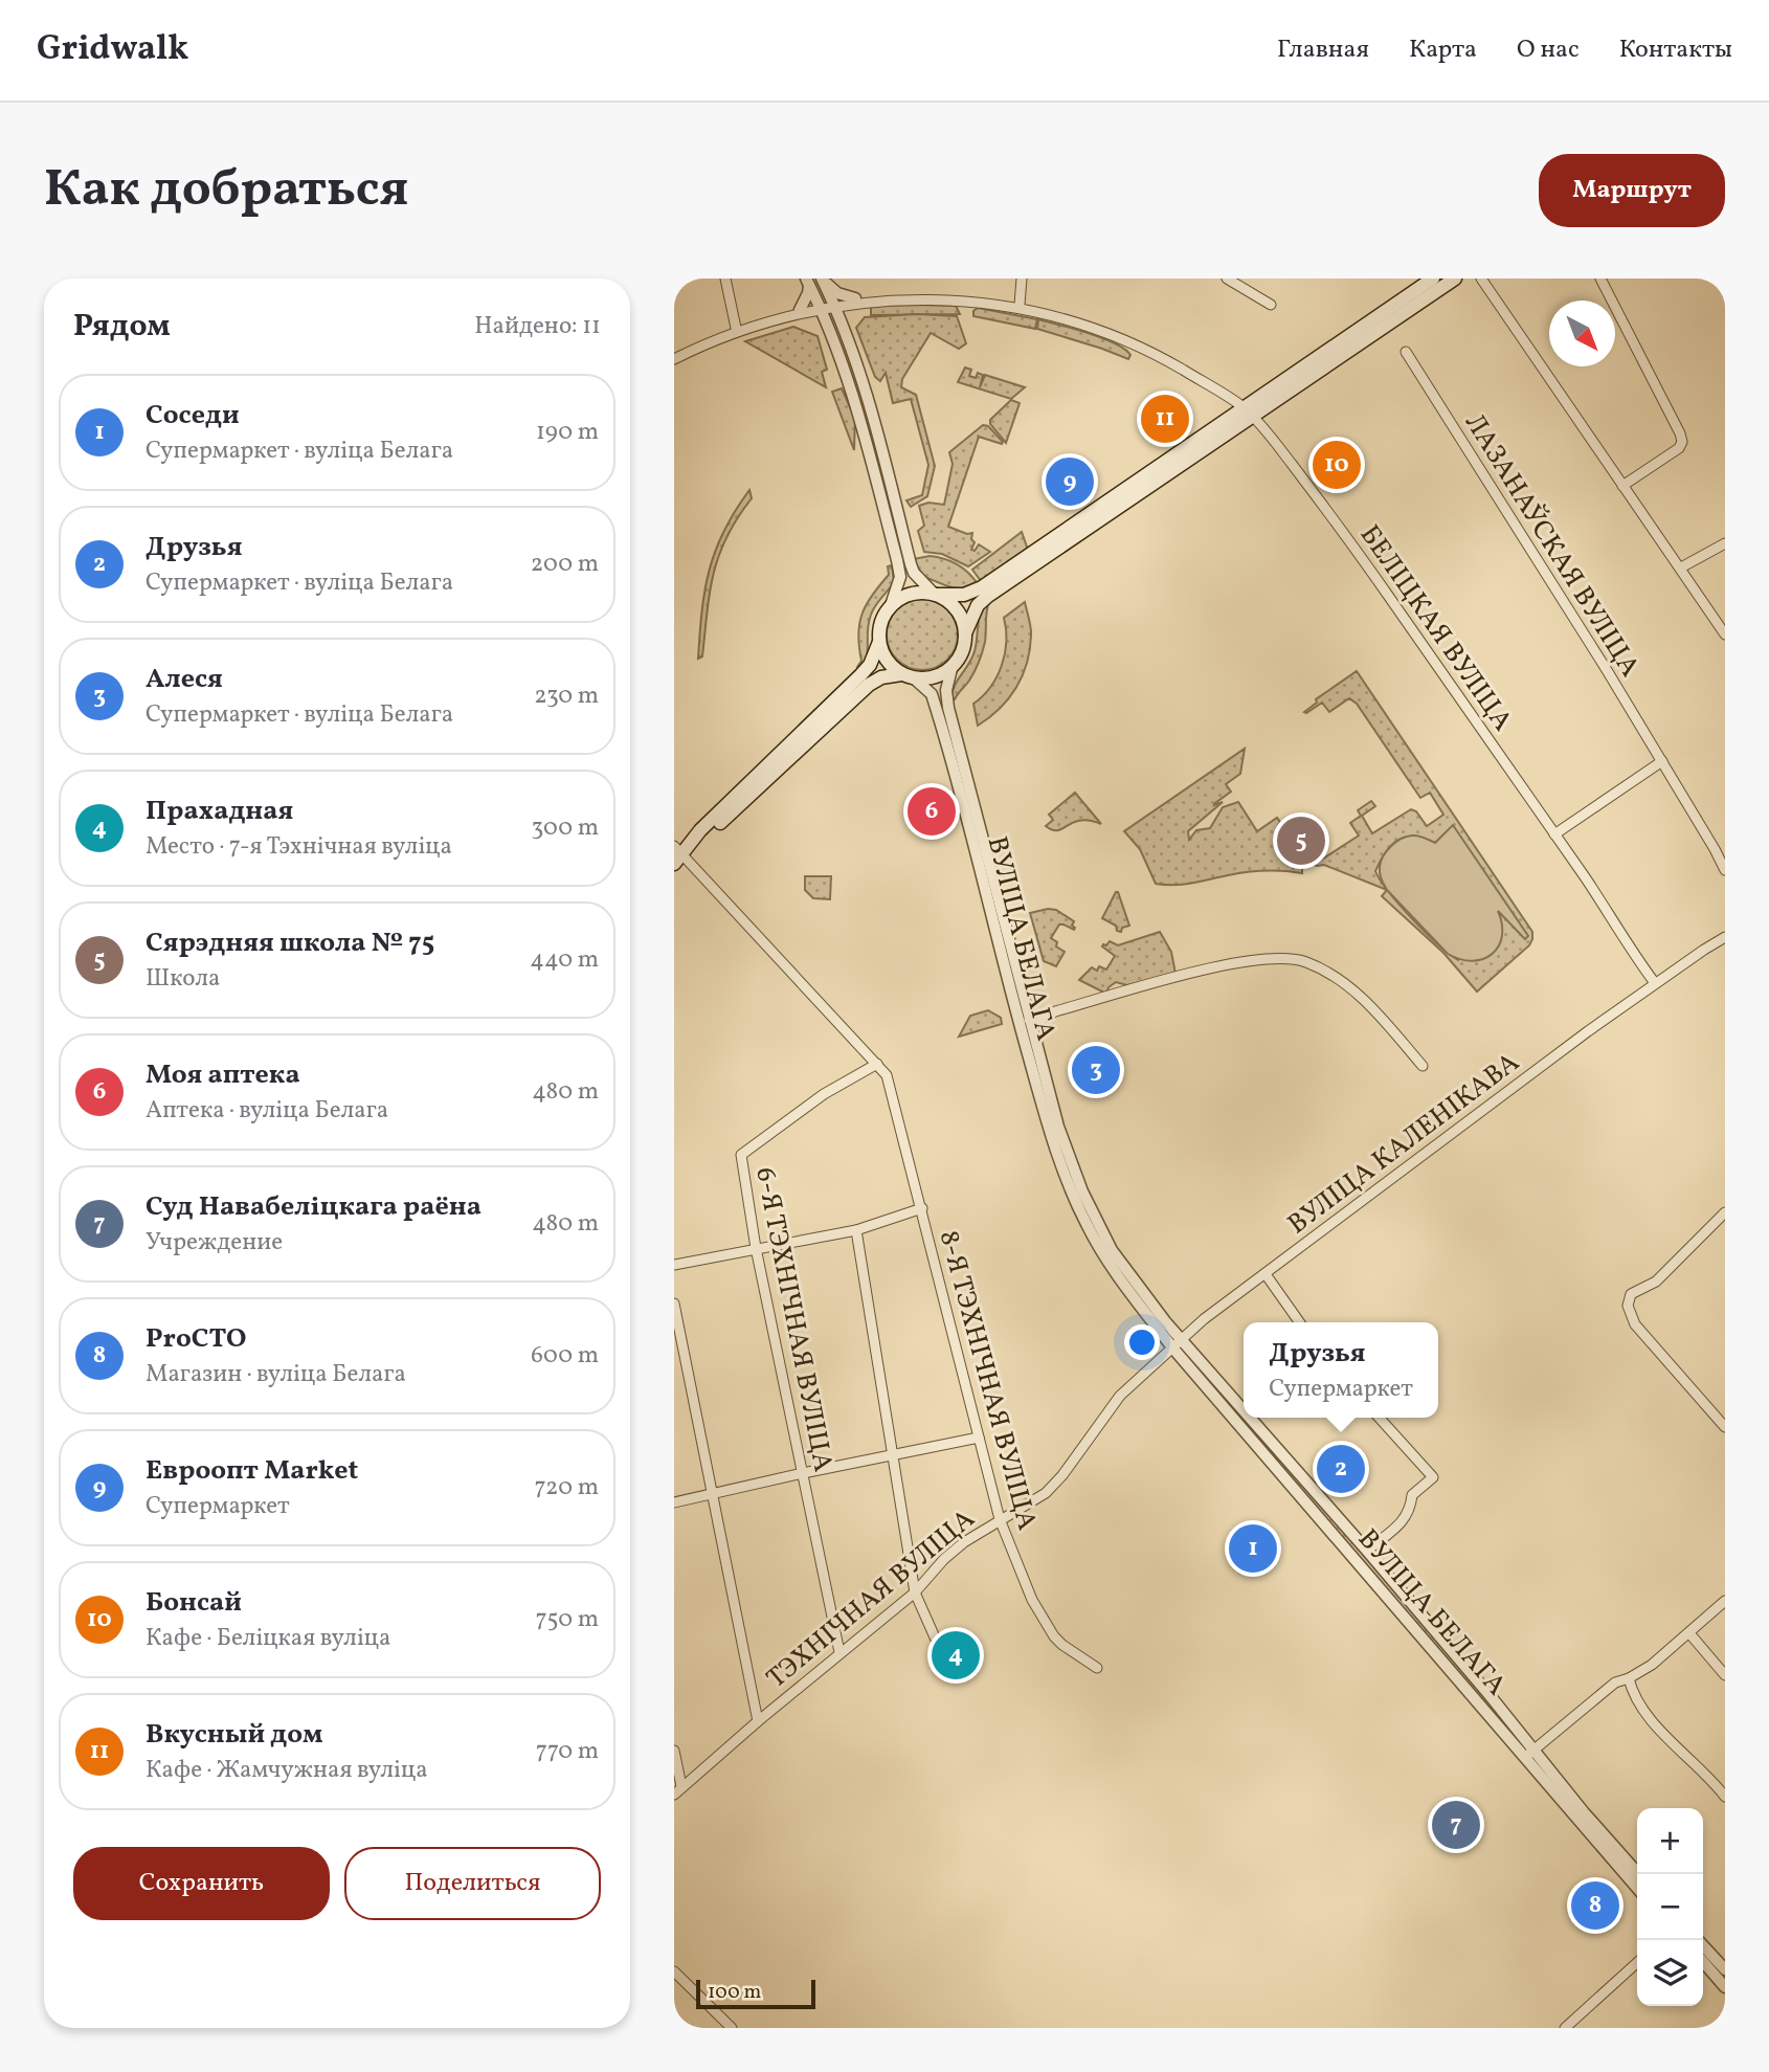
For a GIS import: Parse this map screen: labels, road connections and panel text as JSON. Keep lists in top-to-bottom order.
{
  "streets": {
    "street": [
      "ЛАЗАНАЎСКАЯ ВУЛІЦА",
      "БЕЛІЦКАЯ ВУЛІЦА",
      "ВУЛІЦА БЕЛАГА",
      "ВУЛІЦА КАЛЕНІКАВА",
      "6-Я ТЭХНІЧНАЯ ВУЛІЦА",
      "8-Я ТЭХНІЧНАЯ ВУЛІЦА",
      "ТЭХНІЧНАЯ ВУЛІЦА"
    ]
  },
  "crossings": [
    ["БЕЛІЦКАЯ ВУЛІЦА", "ВУЛІЦА КАЛЕНІКАВА"],
    ["ВУЛІЦА БЕЛАГА", "ВУЛІЦА КАЛЕНІКАВА"],
    ["ВУЛІЦА БЕЛАГА", "ТЭХНІЧНАЯ ВУЛІЦА"],
    ["ВУЛІЦА КАЛЕНІКАВА", "ТЭХНІЧНАЯ ВУЛІЦА"],
    ["6-Я ТЭХНІЧНАЯ ВУЛІЦА", "8-Я ТЭХНІЧНАЯ ВУЛІЦА"],
    ["6-Я ТЭХНІЧНАЯ ВУЛІЦА", "ТЭХНІЧНАЯ ВУЛІЦА"],
    ["8-Я ТЭХНІЧНАЯ ВУЛІЦА", "ТЭХНІЧНАЯ ВУЛІЦА"]
  ],
  "scale_bar": "100 m",
  "north": "bottom right",
  "page": {
    "header": "Gridwalk",
    "nav": [
      "Главная",
      "Карта",
      "О нас",
      "Контакты"
    ],
    "buttons": [
      "Маршрут",
      ["Сохранить", "Поделиться"]
    ],
    "title": "Как добраться",
    "heading": ["Рядом", "Найдено: 11"],
    "list": [
      {
        "mark": "1",
        "name": "Соседи",
        "note": "Супермаркет · вуліца Белага",
        "value": "190 m"
      },
      {
        "mark": "2",
        "name": "Друзья",
        "note": "Супермаркет · вуліца Белага",
        "value": "200 m"
      },
      {
        "mark": "3",
        "name": "Алеся",
        "note": "Супермаркет · вуліца Белага",
        "value": "230 m"
      },
      {
        "mark": "4",
        "name": "Прахадная",
        "note": "Место · 7-я Тэхнічная вуліца",
        "value": "300 m"
      },
      {
        "mark": "5",
        "name": "Сярэдняя школа № 75",
        "note": "Школа",
        "value": "440 m"
      },
      {
        "mark": "6",
        "name": "Моя аптека",
        "note": "Аптека · вуліца Белага",
        "value": "480 m"
      },
      {
        "mark": "7",
        "name": "Суд Навабеліцкага раёна",
        "note": "Учреждение",
        "value": "480 m"
      },
      {
        "mark": "8",
        "name": "ProСТО",
        "note": "Магазин · вуліца Белага",
        "value": "600 m"
      },
      {
        "mark": "9",
        "name": "Евроопт Market",
        "note": "Супермаркет",
        "value": "720 m"
      },
      {
        "mark": "10",
        "name": "Бонсай",
        "note": "Кафе · Беліцкая вуліца",
        "value": "750 m"
      },
      {
        "mark": "11",
        "name": "Вкусный дом",
        "note": "Кафе · Жамчужная вуліца",
        "value": "770 m"
      }
    ],
    "pins": [
      "11",
      "10",
      "9",
      "6",
      "5",
      "3",
      "2",
      "1",
      "4",
      "7",
      "8"
    ],
    "popup": ["Друзья", "Супермаркет"],
    "map_buttons": ["+", "−"],
    "scale": "100 m"
  }
}
